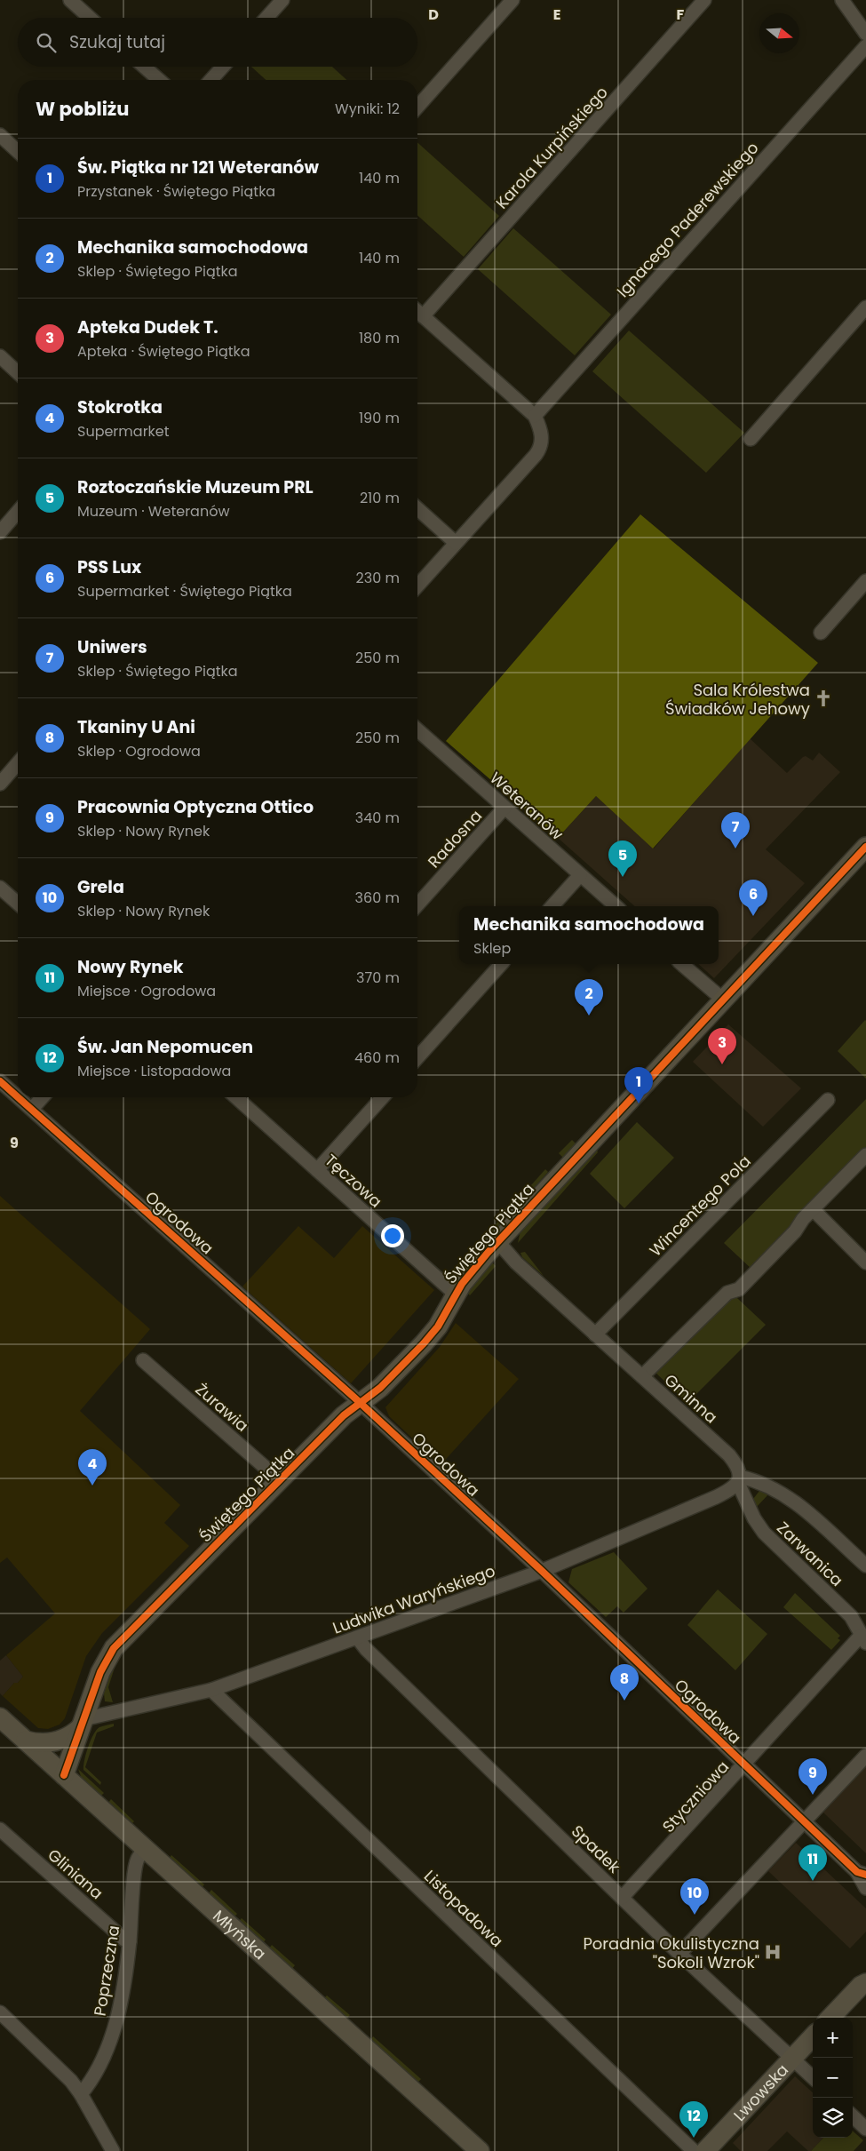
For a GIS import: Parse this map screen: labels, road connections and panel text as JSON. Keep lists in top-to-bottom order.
{
  "streets": {
    "street": [
      "Karola Kurpińskiego",
      "Ignacego Paderewskiego",
      "Weteranów",
      "Radosna",
      "Tęczowa",
      "Wincentego Pola",
      "Ogrodowa",
      "Świętego Piątka",
      "Gminna",
      "Żurawia",
      "Zarwanica",
      "Ludwika Waryńskiego",
      "Styczniowa",
      "Spadek",
      "Gliniana",
      "Listopadowa",
      "Młyńska",
      "Poprzeczna",
      "Lwowska"
    ]
  },
  "crossings": [
    ["Weteranów", "Radosna"],
    ["Tęczowa", "Świętego Piątka"],
    ["Wincentego Pola", "Gminna"],
    ["Ogrodowa", "Świętego Piątka"],
    ["Ogrodowa", "Ludwika Waryńskiego"],
    ["Ogrodowa", "Styczniowa"],
    ["Świętego Piątka", "Gminna"],
    ["Świętego Piątka", "Żurawia"],
    ["Świętego Piątka", "Ludwika Waryńskiego"],
    ["Świętego Piątka", "Młyńska"],
    ["Gminna", "Zarwanica"],
    ["Gminna", "Ludwika Waryńskiego"],
    ["Zarwanica", "Ludwika Waryńskiego"],
    ["Zarwanica", "Styczniowa"],
    ["Ludwika Waryńskiego", "Spadek"],
    ["Ludwika Waryńskiego", "Listopadowa"],
    ["Styczniowa", "Spadek"],
    ["Spadek", "Lwowska"],
    ["Gliniana", "Poprzeczna"],
    ["Młyńska", "Poprzeczna"]
  ],
  "places": {
    "church": ["Sala Królestwa Świadków Jehowy"],
    "hospital": ["Poradnia Okulistyczna \"Sokoli Wzrok\""]
  },
  "north": "right",
  "page": {
    "search": "Szukaj tutaj",
    "heading": ["W pobliżu", "Wyniki: 12"],
    "list": [
      {
        "mark": "1",
        "name": "Św. Piątka nr 121 Weteranów",
        "note": "Przystanek · Świętego Piątka",
        "value": "140 m"
      },
      {
        "mark": "2",
        "name": "Mechanika samochodowa",
        "note": "Sklep · Świętego Piątka",
        "value": "140 m"
      },
      {
        "mark": "3",
        "name": "Apteka Dudek T.",
        "note": "Apteka · Świętego Piątka",
        "value": "180 m"
      },
      {
        "mark": "4",
        "name": "Stokrotka",
        "note": "Supermarket",
        "value": "190 m"
      },
      {
        "mark": "5",
        "name": "Roztoczańskie Muzeum PRL",
        "note": "Muzeum · Weteranów",
        "value": "210 m"
      },
      {
        "mark": "6",
        "name": "PSS Lux",
        "note": "Supermarket · Świętego Piątka",
        "value": "230 m"
      },
      {
        "mark": "7",
        "name": "Uniwers",
        "note": "Sklep · Świętego Piątka",
        "value": "250 m"
      },
      {
        "mark": "8",
        "name": "Tkaniny U Ani",
        "note": "Sklep · Ogrodowa",
        "value": "250 m"
      },
      {
        "mark": "9",
        "name": "Pracownia Optyczna Ottico",
        "note": "Sklep · Nowy Rynek",
        "value": "340 m"
      },
      {
        "mark": "10",
        "name": "Grela",
        "note": "Sklep · Nowy Rynek",
        "value": "360 m"
      },
      {
        "mark": "11",
        "name": "Nowy Rynek",
        "note": "Miejsce · Ogrodowa",
        "value": "370 m"
      },
      {
        "mark": "12",
        "name": "Św. Jan Nepomucen",
        "note": "Miejsce · Listopadowa",
        "value": "460 m"
      }
    ],
    "pins": [
      "7",
      "5",
      "6",
      "2",
      "3",
      "1",
      "4",
      "8",
      "9",
      "11",
      "10",
      "12"
    ],
    "popup": ["Mechanika samochodowa", "Sklep"],
    "map_buttons": ["+", "−"]
  },
  "grid": {
    "columns": ["D", "E", "F"],
    "rows": ["9"]
  }
}
